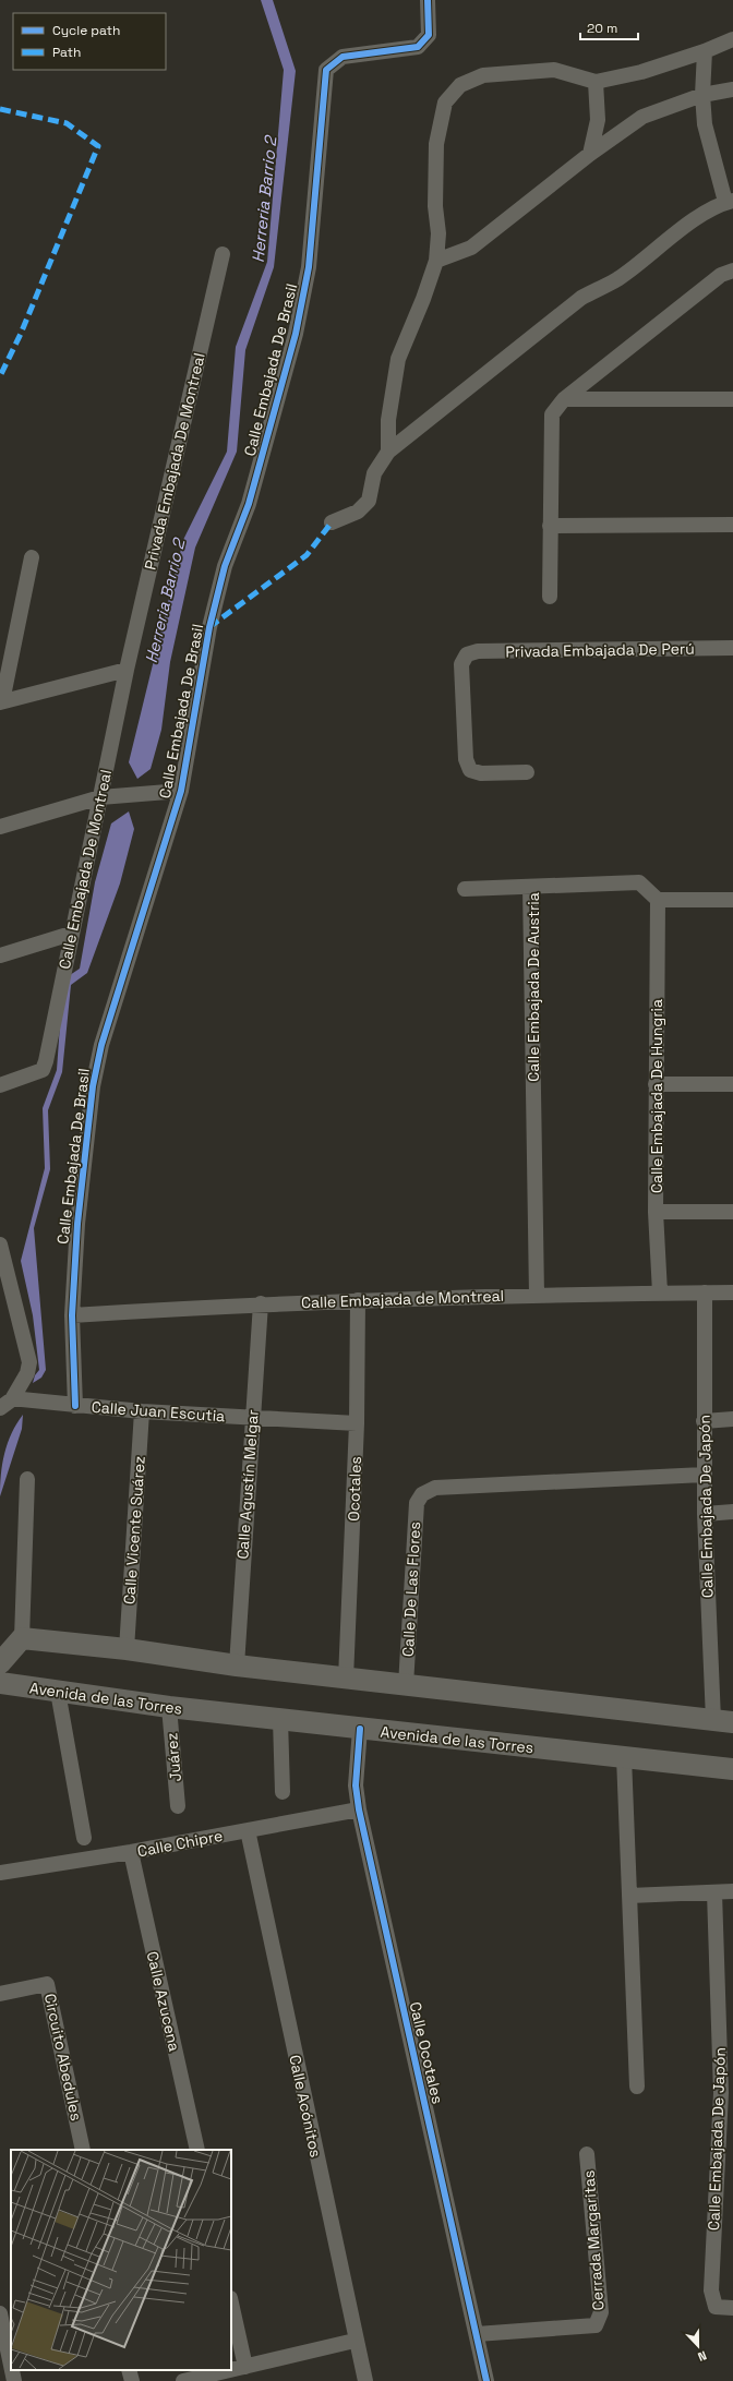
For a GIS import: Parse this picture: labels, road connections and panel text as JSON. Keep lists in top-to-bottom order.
{
  "streets": {
    "main road": ["Avenida de las Torres"],
    "street": [
      "Calle Embajada De Brasil",
      "Privada Embajada De Montreal",
      "Privada Embajada De Perú",
      "Calle Embajada De Montreal",
      "Calle Embajada De Austria",
      "Calle Embajada De Hungria",
      "Calle Embajada de Montreal",
      "Calle Juan Escutia",
      "Calle Agustín Melgar",
      "Ocotales",
      "Calle Embajada De Japón",
      "Calle Vicente Suárez",
      "Calle De Las Flores",
      "Juárez",
      "Calle Chipre",
      "Calle Azucena",
      "Calle Ocotales",
      "Circuito Abedules",
      "Calle Acónitos",
      "Cerrada Margaritas"
    ]
  },
  "crossings": [
    ["Calle Embajada De Brasil", "Calle Embajada de Montreal"],
    ["Calle Embajada De Brasil", "Calle Juan Escutia"],
    ["Privada Embajada De Montreal", "Calle Embajada De Montreal"],
    ["Calle Embajada De Austria", "Calle Embajada De Hungria"],
    ["Calle Embajada De Austria", "Calle Embajada de Montreal"],
    ["Calle Embajada De Hungria", "Calle Embajada de Montreal"],
    ["Calle Embajada de Montreal", "Calle Agustín Melgar"],
    ["Calle Embajada de Montreal", "Ocotales"],
    ["Calle Embajada de Montreal", "Calle Embajada De Japón"],
    ["Calle Juan Escutia", "Calle Agustín Melgar"],
    ["Calle Juan Escutia", "Ocotales"],
    ["Calle Juan Escutia", "Calle Vicente Suárez"],
    ["Calle Embajada De Japón", "Calle De Las Flores"],
    ["Avenida de las Torres", "Juárez"],
    ["Avenida de las Torres", "Calle Ocotales"],
    ["Calle Chipre", "Calle Azucena"],
    ["Calle Chipre", "Calle Ocotales"],
    ["Calle Chipre", "Calle Acónitos"],
    ["Calle Ocotales", "Cerrada Margaritas"]
  ],
  "water": ["Herreria Barrio 2"],
  "legend": ["Cycle path", "Path"],
  "scale_bar": "20 m",
  "north": "bottom"
}
